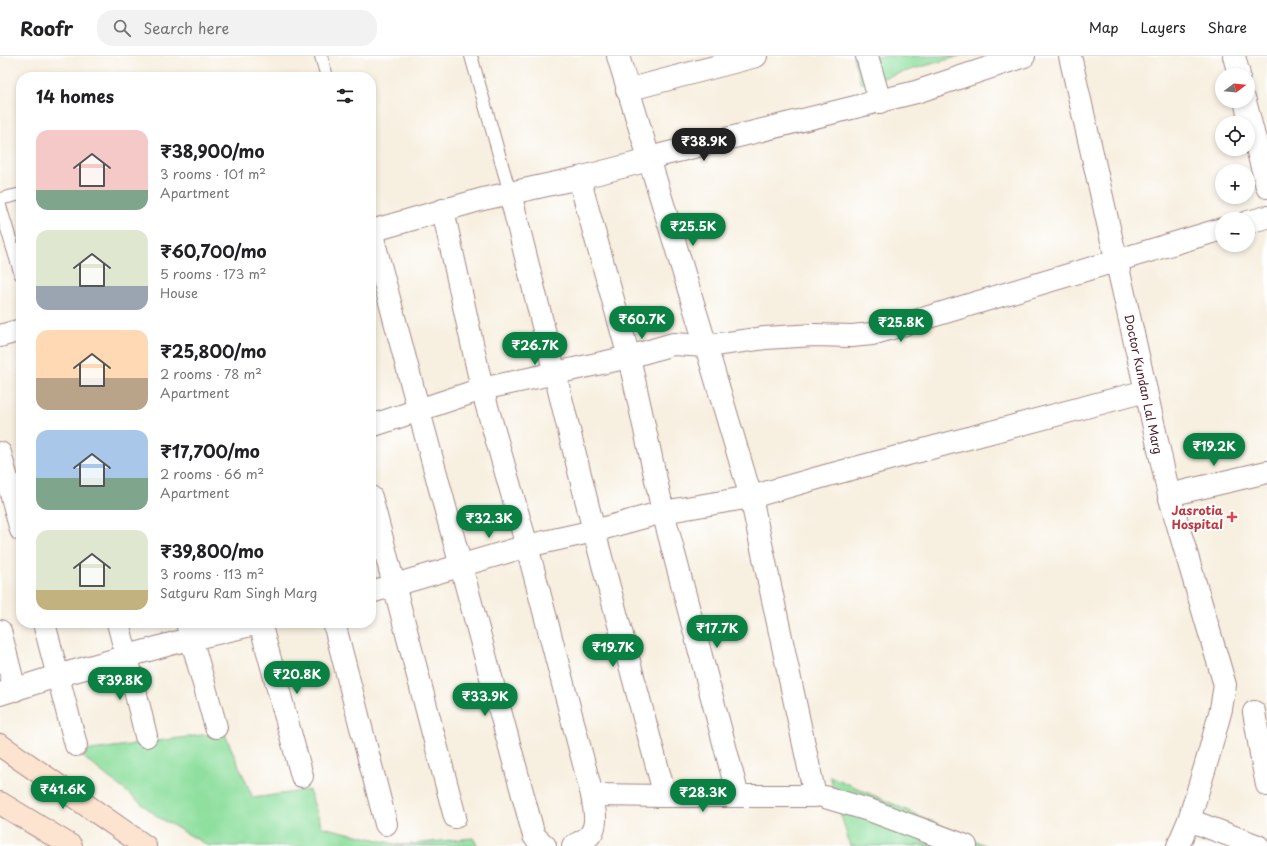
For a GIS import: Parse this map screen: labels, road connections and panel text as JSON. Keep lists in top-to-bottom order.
{
  "streets": {
    "street": ["Doctor Kundan Lal Marg"]
  },
  "places": {
    "health": ["Jasrotia Hospital"]
  },
  "north": "right",
  "page": {
    "header": "Roofr",
    "search": "Search here",
    "nav": ["Map", "Layers", "Share"],
    "map_buttons": ["+", "−"],
    "heading": "14 homes",
    "list": [
      {
        "name": "₹38,900/mo",
        "note": "3 rooms · 101 m² · Apartment"
      },
      {
        "name": "₹60,700/mo",
        "note": "5 rooms · 173 m² · House"
      },
      {
        "name": "₹25,800/mo",
        "note": "2 rooms · 78 m² · Apartment"
      },
      {
        "name": "₹17,700/mo",
        "note": "2 rooms · 66 m² · Apartment"
      },
      {
        "name": "₹39,800/mo",
        "note": "3 rooms · 113 m² · Satguru Ram Singh Marg"
      }
    ],
    "price": [
      "₹38.9K",
      "₹25.5K",
      "₹60.7K",
      "₹25.8K",
      "₹26.7K",
      "₹19.2K",
      "₹32.3K",
      "₹17.7K",
      "₹19.7K",
      "₹20.8K",
      "₹39.8K",
      "₹33.9K",
      "₹41.6K",
      "₹28.3K"
    ]
  }
}
